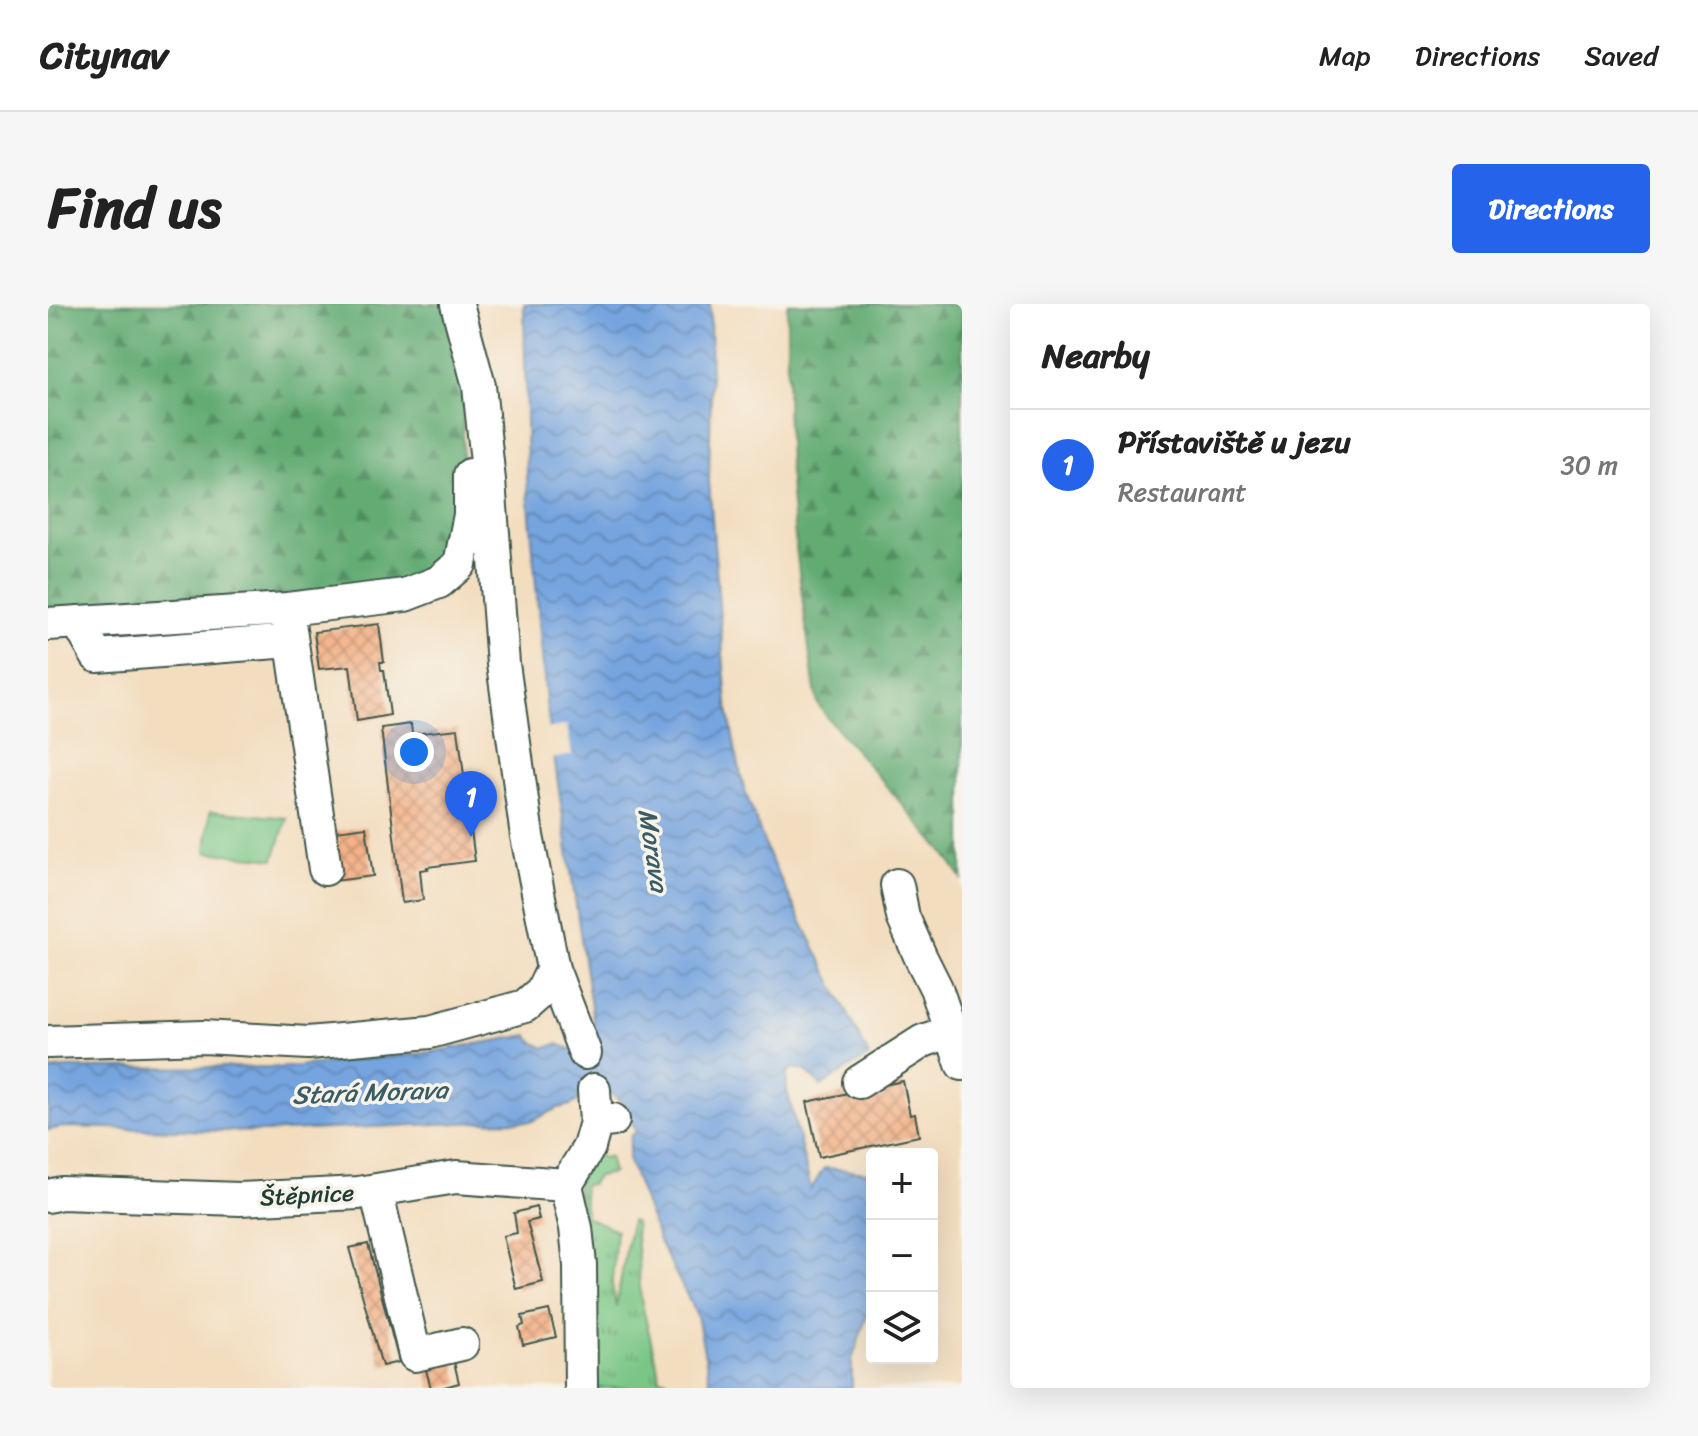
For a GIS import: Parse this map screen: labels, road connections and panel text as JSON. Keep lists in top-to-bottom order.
{
  "streets": {
    "lane": ["Štěpnice"]
  },
  "water": ["Morava", "Stará Morava"],
  "page": {
    "header": "Citynav",
    "nav": ["Map", "Directions", "Saved"],
    "title": "Find us",
    "buttons": "Directions",
    "heading": "Nearby",
    "list": [
      {
        "mark": "1",
        "name": "Přístaviště u jezu",
        "note": "Restaurant",
        "value": "30 m"
      }
    ],
    "pins": "1",
    "map_buttons": ["+", "−"]
  }
}
